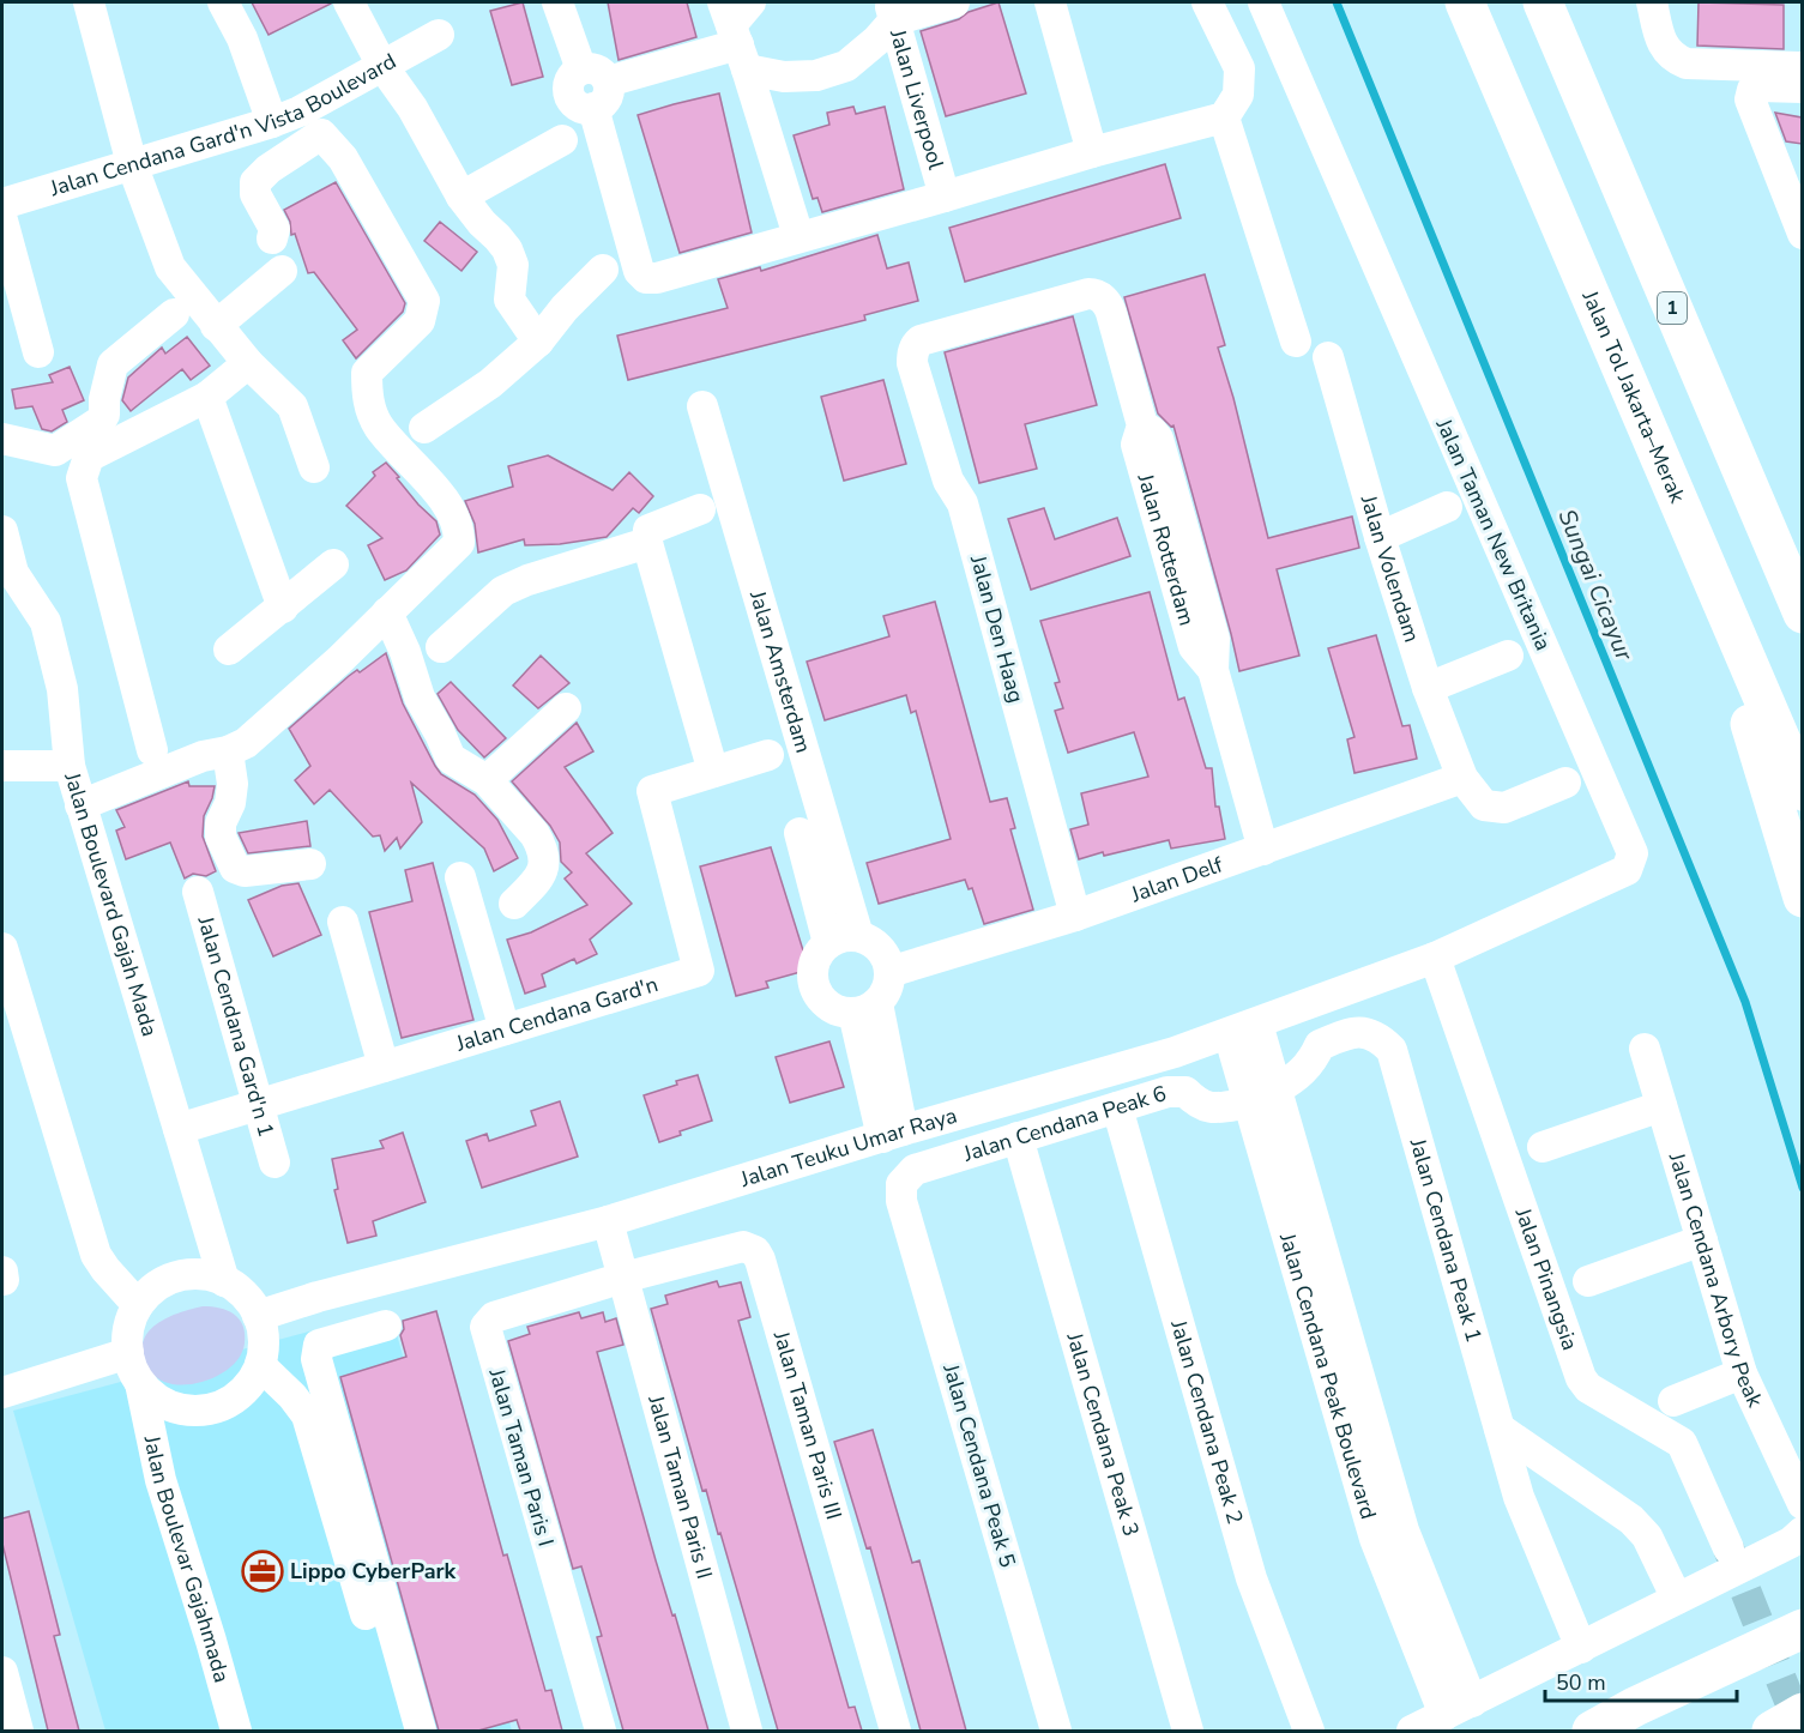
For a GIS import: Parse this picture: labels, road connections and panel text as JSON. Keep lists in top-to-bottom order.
{
  "streets": {
    "highway": ["1", "Jalan Tol Jakarta–Merak"],
    "street": [
      "Jalan Liverpool",
      "Jalan Cendana Gard'n Vista Boulevard",
      "Jalan Taman New Britania",
      "Jalan Rotterdam",
      "Jalan Volendam",
      "Jalan Den Haag",
      "Jalan Amsterdam",
      "Jalan Delf",
      "Jalan Boulevard Gajah Mada",
      "Jalan Cendana Gard'n",
      "Jalan Cendana Gard'n 1",
      "Jalan Cendana Peak 6",
      "Jalan Teuku Umar Raya",
      "Jalan Cendana Peak 1",
      "Jalan Pinangsia",
      "Jalan Cendana Arbory Peak",
      "Jalan Cendana Peak Boulevard",
      "Jalan Cendana Peak 2",
      "Jalan Taman Paris III",
      "Jalan Cendana Peak 3",
      "Jalan Taman Paris I",
      "Jalan Cendana Peak 5",
      "Jalan Taman Paris II",
      "Jalan Boulevar Gajahmada"
    ]
  },
  "crossings": [
    ["Jalan Taman New Britania", "Jalan Teuku Umar Raya"],
    ["Jalan Taman New Britania", "Jalan Pinangsia"],
    ["Jalan Rotterdam", "Jalan Den Haag"],
    ["Jalan Rotterdam", "Jalan Delf"],
    ["Jalan Volendam", "Jalan Delf"],
    ["Jalan Den Haag", "Jalan Delf"],
    ["Jalan Amsterdam", "Jalan Delf"],
    ["Jalan Boulevard Gajah Mada", "Jalan Cendana Gard'n"],
    ["Jalan Boulevard Gajah Mada", "Jalan Teuku Umar Raya"],
    ["Jalan Boulevard Gajah Mada", "Jalan Boulevar Gajahmada"],
    ["Jalan Cendana Gard'n", "Jalan Cendana Gard'n 1"],
    ["Jalan Cendana Peak 6", "Jalan Cendana Peak Boulevard"],
    ["Jalan Cendana Peak 6", "Jalan Cendana Peak 2"],
    ["Jalan Cendana Peak 6", "Jalan Cendana Peak 3"],
    ["Jalan Cendana Peak 6", "Jalan Cendana Peak 5"],
    ["Jalan Teuku Umar Raya", "Jalan Pinangsia"],
    ["Jalan Teuku Umar Raya", "Jalan Cendana Peak Boulevard"],
    ["Jalan Teuku Umar Raya", "Jalan Taman Paris II"],
    ["Jalan Teuku Umar Raya", "Jalan Boulevar Gajahmada"],
    ["Jalan Cendana Peak 1", "Jalan Cendana Peak Boulevard"],
    ["Jalan Taman Paris III", "Jalan Taman Paris I"],
    ["Jalan Taman Paris III", "Jalan Taman Paris II"],
    ["Jalan Taman Paris I", "Jalan Taman Paris II"]
  ],
  "water": ["Sungai Cicayur"],
  "places": {
    "office": ["Lippo CyberPark"]
  },
  "scale_bar": "50 m"
}
